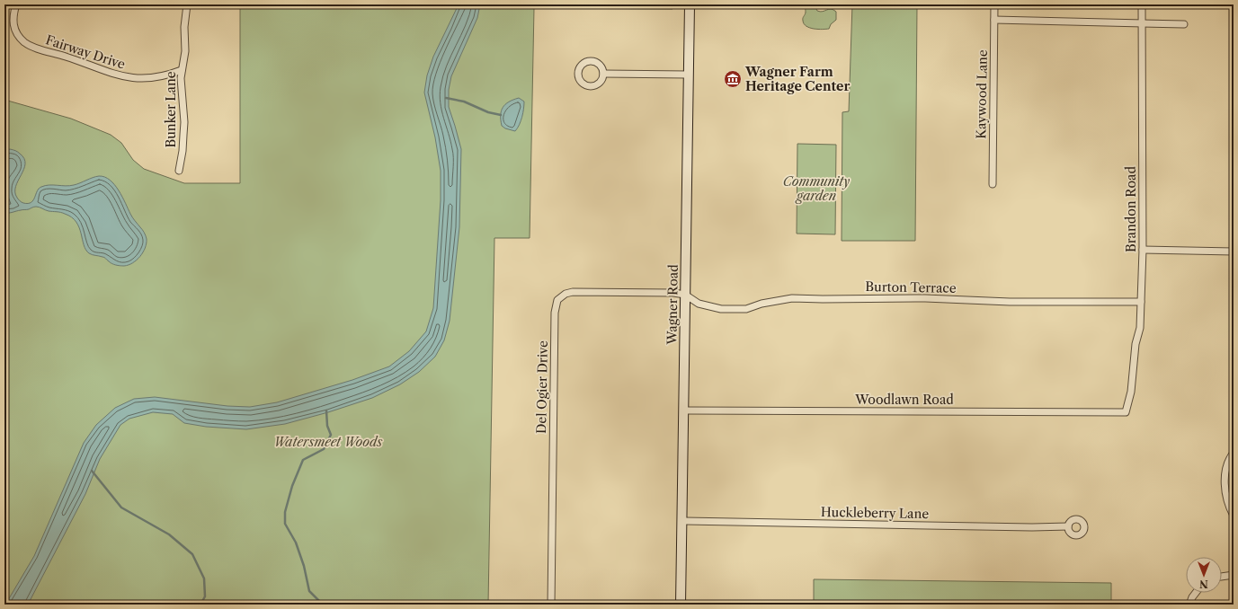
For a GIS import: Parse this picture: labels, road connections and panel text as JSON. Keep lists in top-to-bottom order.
{
  "streets": {
    "street": [
      "Fairway Drive",
      "Kaywood Lane",
      "Bunker Lane",
      "Brandon Road",
      "Burton Terrace",
      "Wagner Road",
      "Del Ogier Drive",
      "Woodlawn Road",
      "Huckleberry Lane"
    ]
  },
  "crossings": [
    ["Fairway Drive", "Bunker Lane"],
    ["Brandon Road", "Burton Terrace"],
    ["Brandon Road", "Woodlawn Road"],
    ["Burton Terrace", "Wagner Road"],
    ["Burton Terrace", "Del Ogier Drive"],
    ["Wagner Road", "Del Ogier Drive"],
    ["Wagner Road", "Woodlawn Road"],
    ["Wagner Road", "Huckleberry Lane"]
  ],
  "parks": ["Community garden", "Watersmeet Woods"],
  "places": {
    "museum": ["Wagner Farm Heritage Center"]
  },
  "north": "bottom"
}
